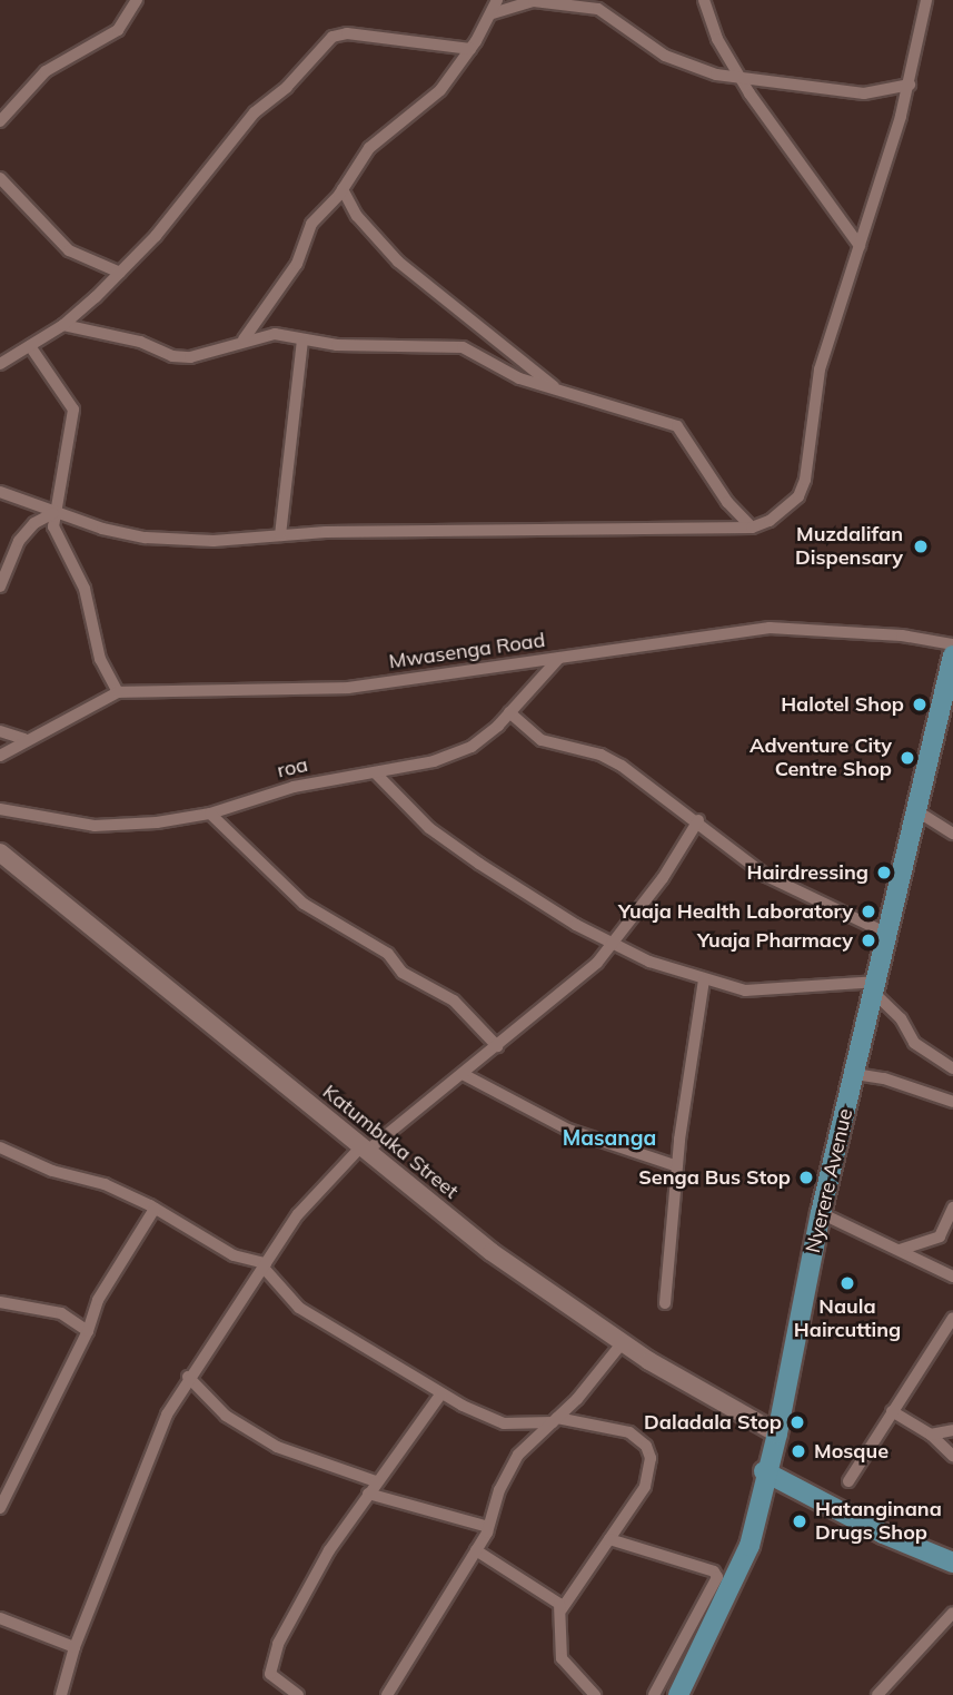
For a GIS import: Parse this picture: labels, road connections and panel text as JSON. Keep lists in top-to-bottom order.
{
  "streets": {
    "main road": ["Katumbuka Street", "Nyerere Avenue"],
    "street": ["Mwasenga Road", "roa"]
  },
  "crossings": [
    ["Mwasenga Road", "roa"],
    ["Mwasenga Road", "Nyerere Avenue"],
    ["Katumbuka Street", "Nyerere Avenue"]
  ],
  "districts": ["Masanga"],
  "places": [
    "Muzdalifan Dispensary",
    "Halotel Shop",
    "Adventure City Centre Shop",
    "Hairdressing",
    "Yuaja Health Laboratory",
    "Yuaja Pharmacy",
    "Senga Bus Stop",
    "Naula Haircutting",
    "Daladala Stop",
    "Mosque",
    "Hatanginana Drugs Shop"
  ]
}
